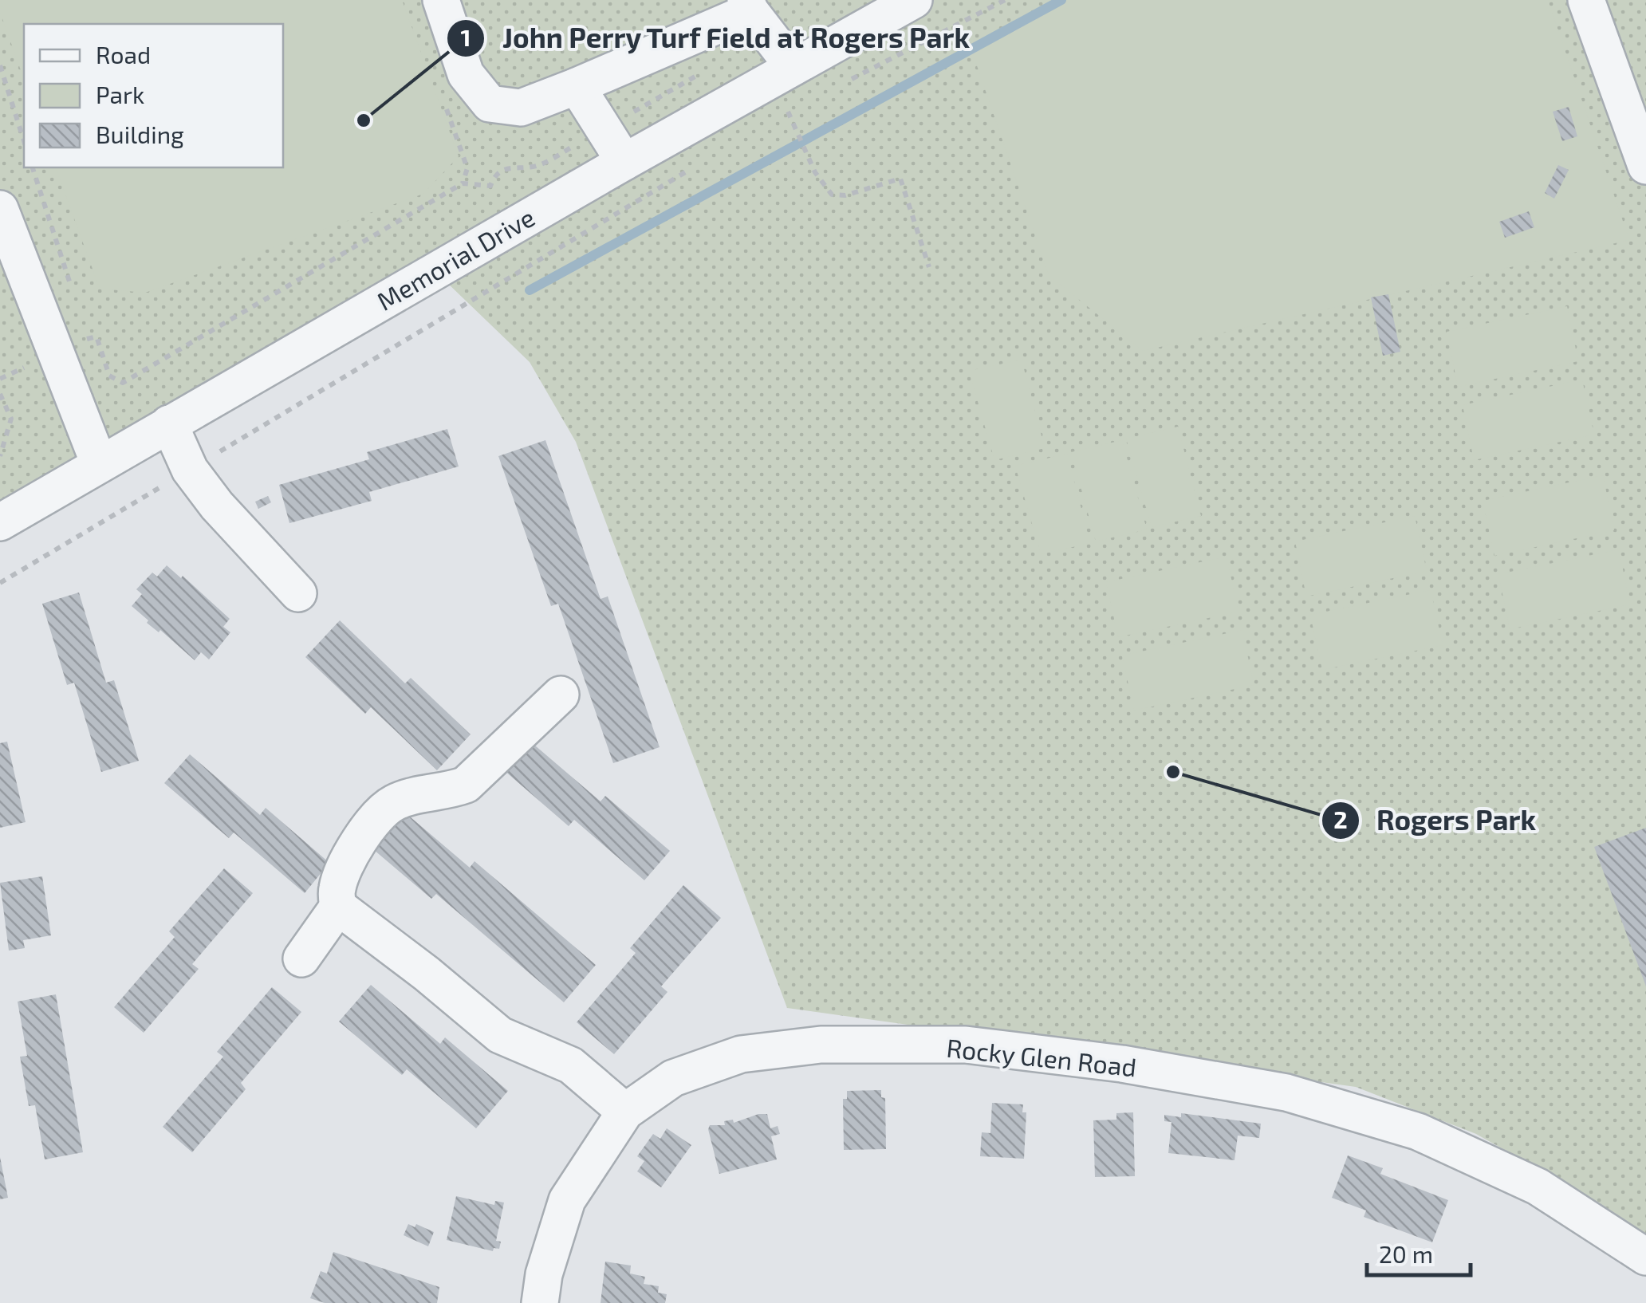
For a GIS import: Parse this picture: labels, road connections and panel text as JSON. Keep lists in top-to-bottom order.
{
  "streets": {
    "street": ["Memorial Drive", "Rocky Glen Road"]
  },
  "places": ["John Perry Turf Field at Rogers Park", "Rogers Park"],
  "legend": ["Road", "Park", "Building"],
  "scale_bar": "20 m"
}
